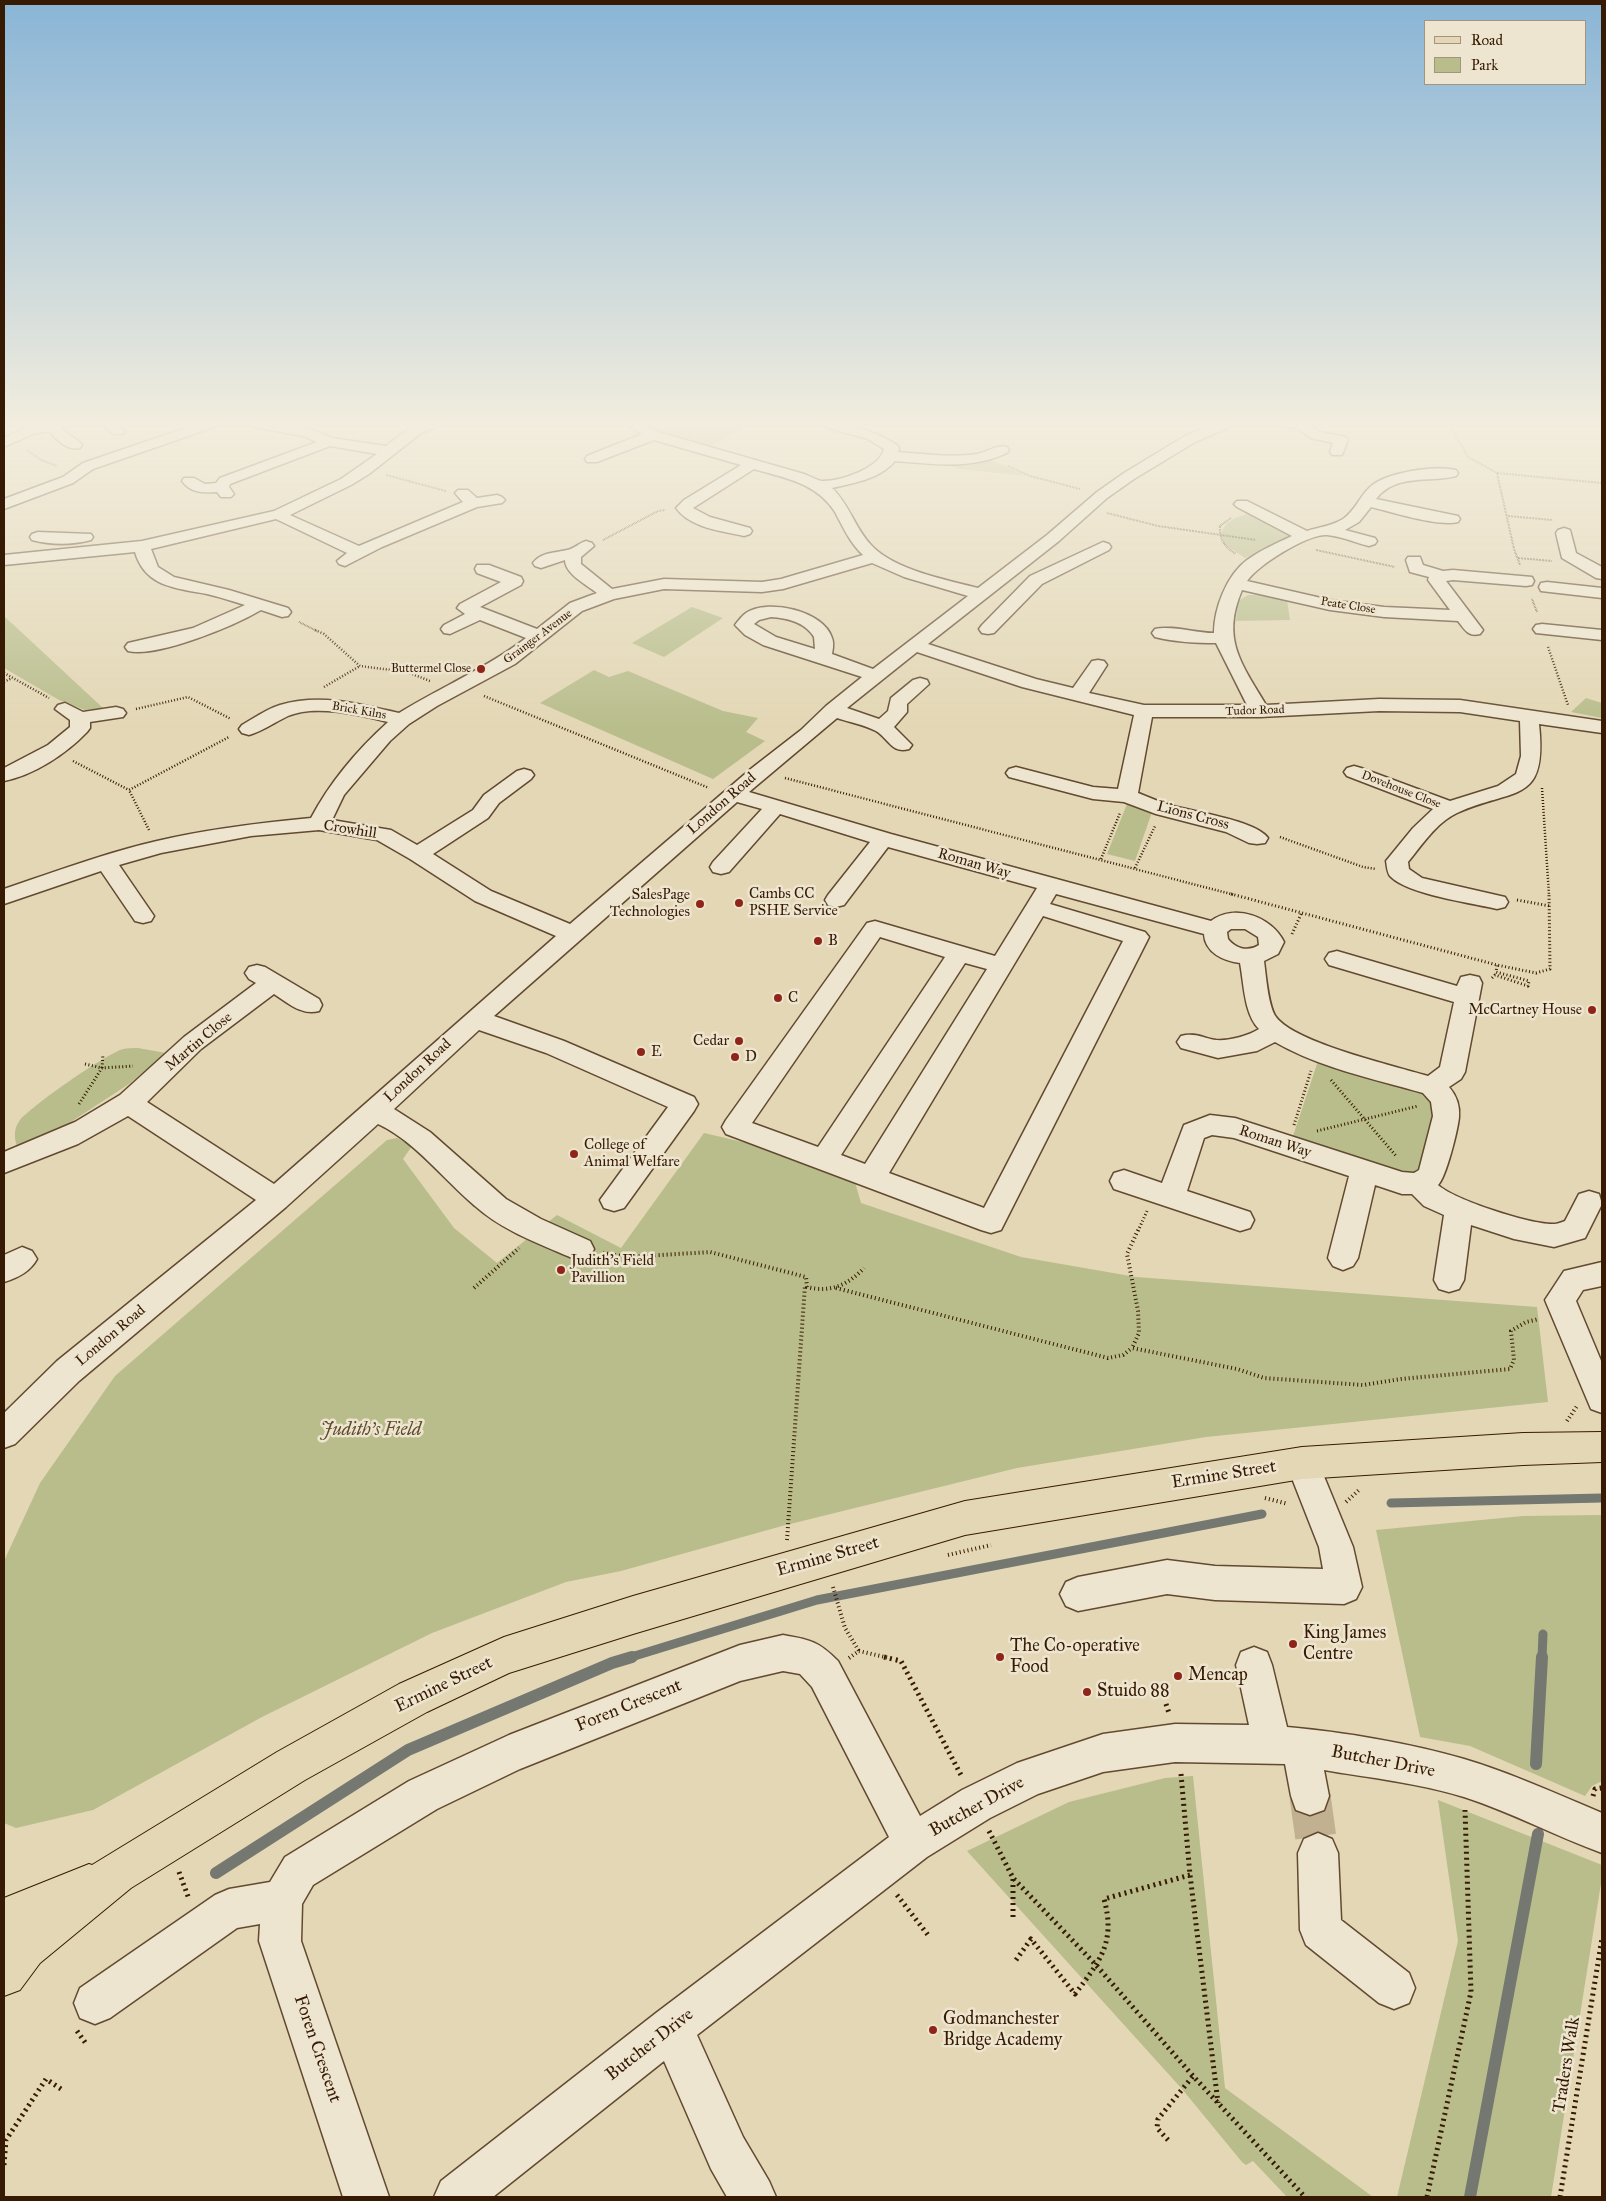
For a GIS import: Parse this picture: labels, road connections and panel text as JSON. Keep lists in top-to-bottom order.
{
  "streets": {
    "main road": ["Ermine Street"],
    "street": [
      "Peate Close",
      "Grainger Avenue",
      "Brick Kilns",
      "Tudor Road",
      "Dovehouse Close",
      "London Road",
      "Lions Cross",
      "Crowhill",
      "Roman Way",
      "Martin Close",
      "Foren Crescent",
      "Butcher Drive"
    ],
    "path": ["Traders Walk"]
  },
  "crossings": [
    ["Grainger Avenue", "Brick Kilns"],
    ["Grainger Avenue", "Crowhill"],
    ["Tudor Road", "London Road"],
    ["London Road", "Crowhill"],
    ["London Road", "Roman Way"],
    ["Foren Crescent", "Butcher Drive"]
  ],
  "parks": ["Judith's Field"],
  "places": [
    "Buttermel Close",
    "Cambs CC PSHE Service",
    "SalesPage Technologies",
    "B",
    "C",
    "McCartney House",
    "Cedar",
    "E",
    "D",
    "College of Animal Welfare",
    "Judith's Field Pavillion",
    "King James Centre",
    "The Co-operative Food",
    "Mencap",
    "Stuido 88",
    "Godmanchester Bridge Academy"
  ],
  "legend": ["Road", "Park"]
}
